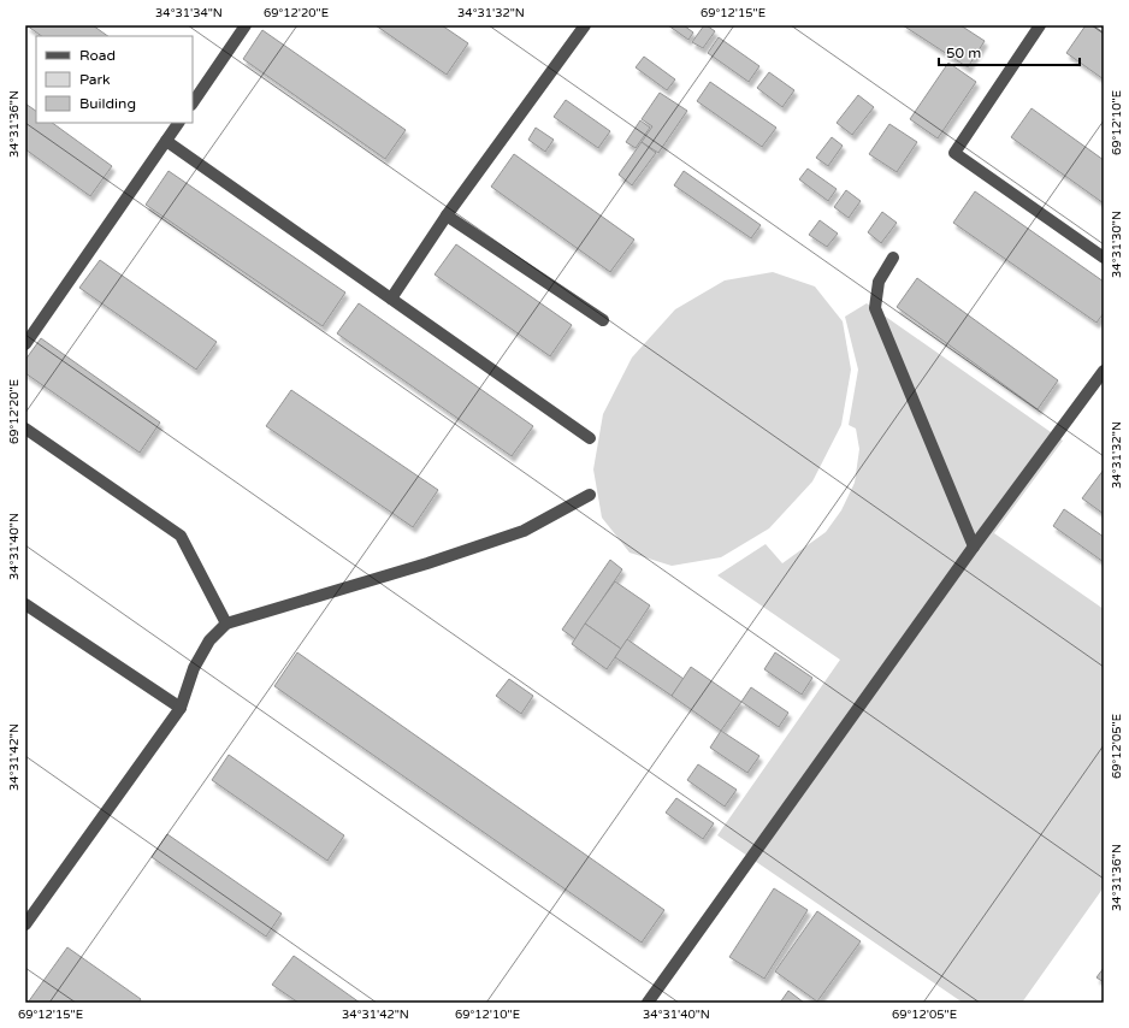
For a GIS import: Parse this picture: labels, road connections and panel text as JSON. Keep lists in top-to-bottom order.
{
  "legend": ["Road", "Park", "Building"],
  "scale_bar": "50 m",
  "coordinates": [
    "34°31'34\"N",
    "69°12'20\"E",
    "34°31'32\"N",
    "69°12'15\"E",
    "69°12'10\"E",
    "34°31'36\"N",
    "34°31'30\"N",
    "34°31'40\"N",
    "69°12'05\"E",
    "34°31'42\"N"
  ]
}
